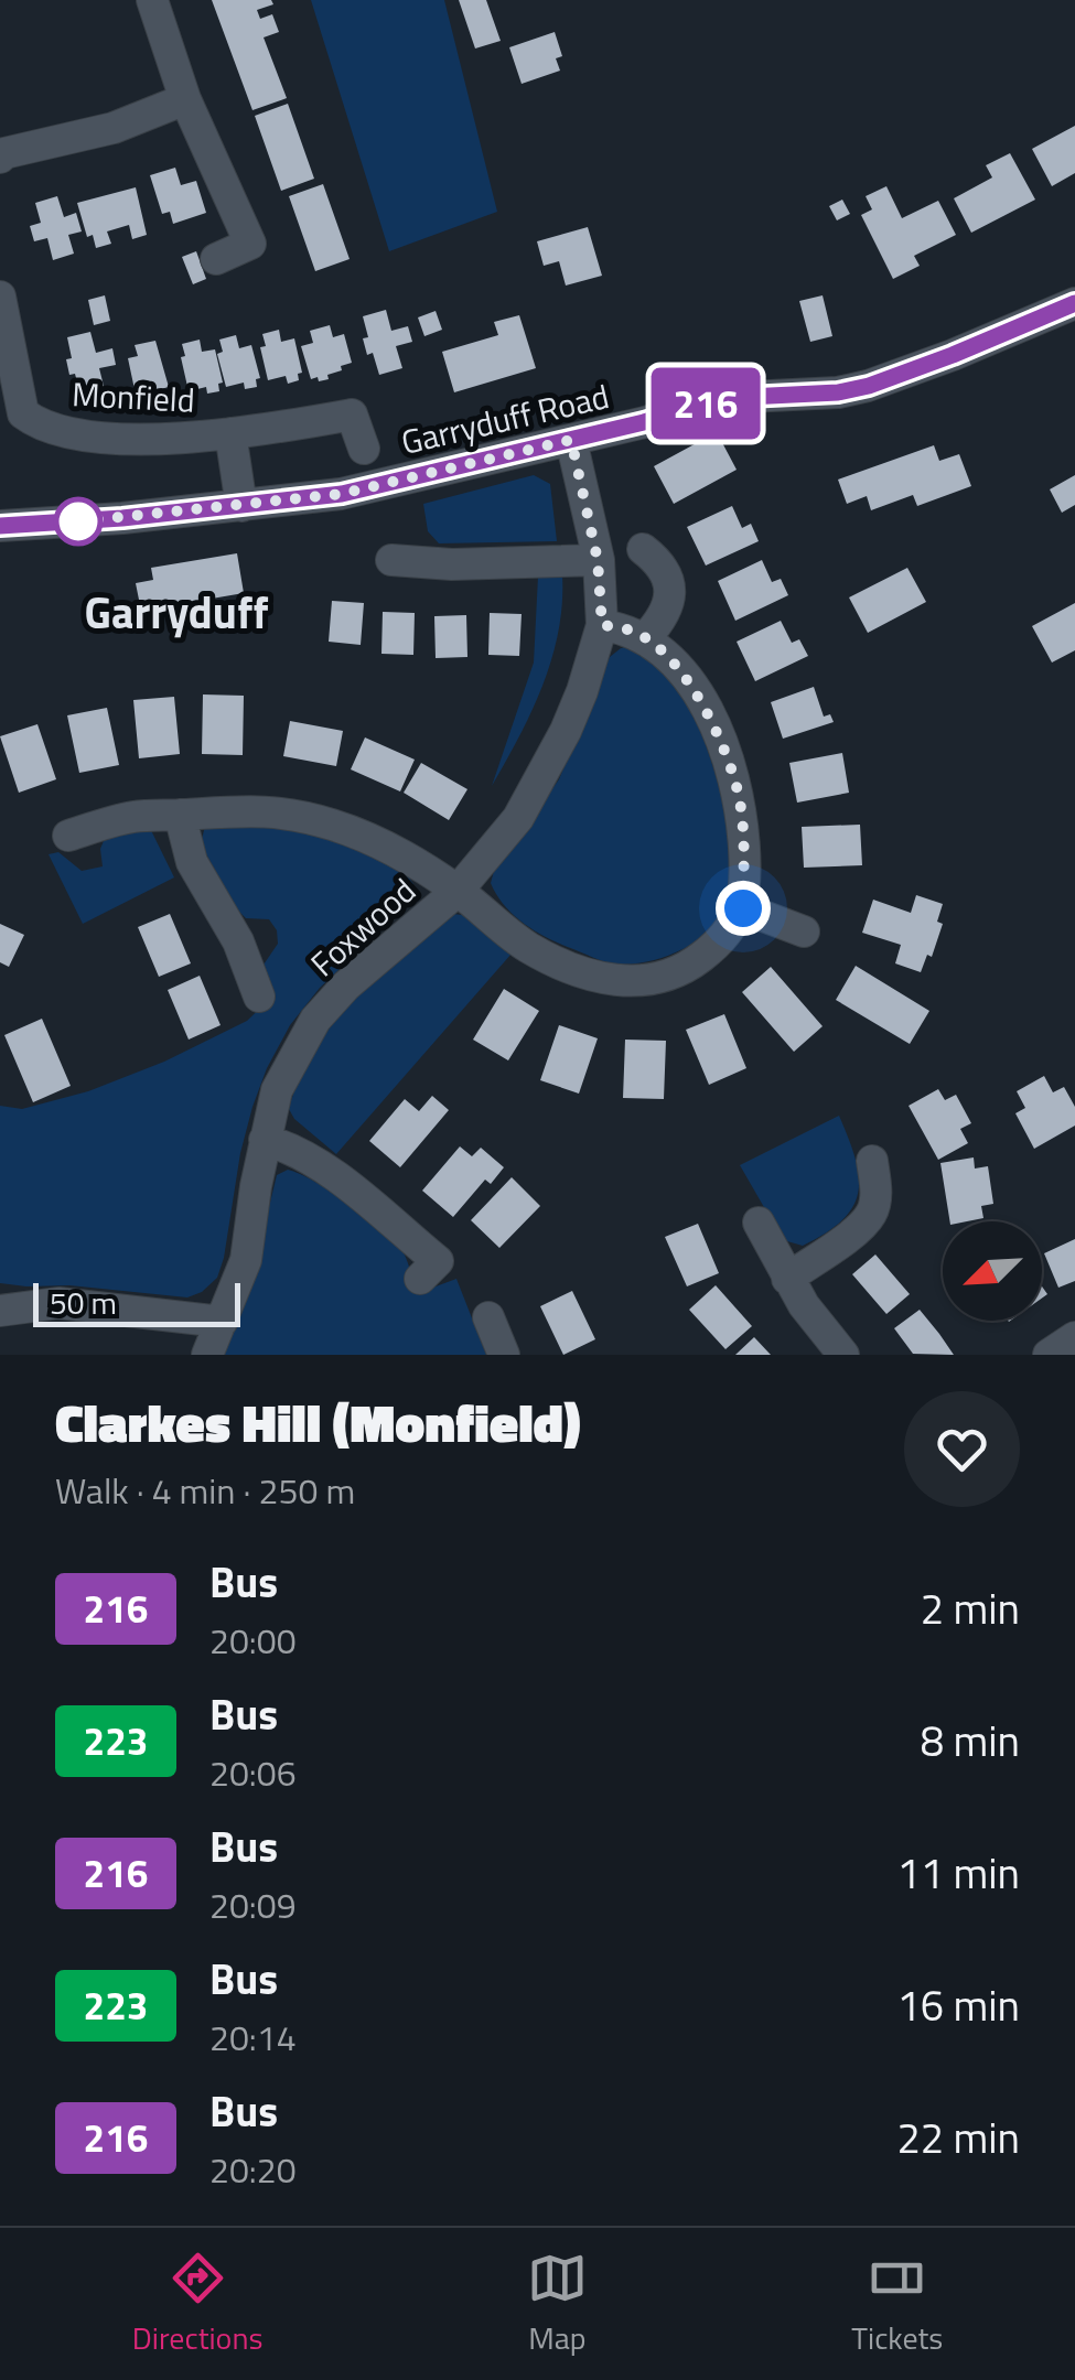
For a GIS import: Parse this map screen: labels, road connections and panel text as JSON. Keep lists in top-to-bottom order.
{
  "streets": {
    "street": ["Monfield", "Garryduff Road", "Foxwood"]
  },
  "crossings": [
    ["Monfield", "Garryduff Road"],
    ["Garryduff Road", "Foxwood"]
  ],
  "districts": ["Garryduff"],
  "lines": ["bus line 216"],
  "scale_bar": "50 m",
  "north": "bottom left",
  "page": {
    "on_map": "216",
    "scale": "50 m",
    "heading": ["Clarkes Hill (Monfield)", "Walk · 4 min · 250 m"],
    "list": [
      {
        "mark": "216",
        "name": "Bus",
        "note": "20:00",
        "value": "2 min"
      },
      {
        "mark": "223",
        "name": "Bus",
        "note": "20:06",
        "value": "8 min"
      },
      {
        "mark": "216",
        "name": "Bus",
        "note": "20:09",
        "value": "11 min"
      },
      {
        "mark": "223",
        "name": "Bus",
        "note": "20:14",
        "value": "16 min"
      },
      {
        "mark": "216",
        "name": "Bus",
        "note": "20:20",
        "value": "22 min"
      }
    ],
    "tabs": ["Directions", "Map", "Tickets"]
  }
}
